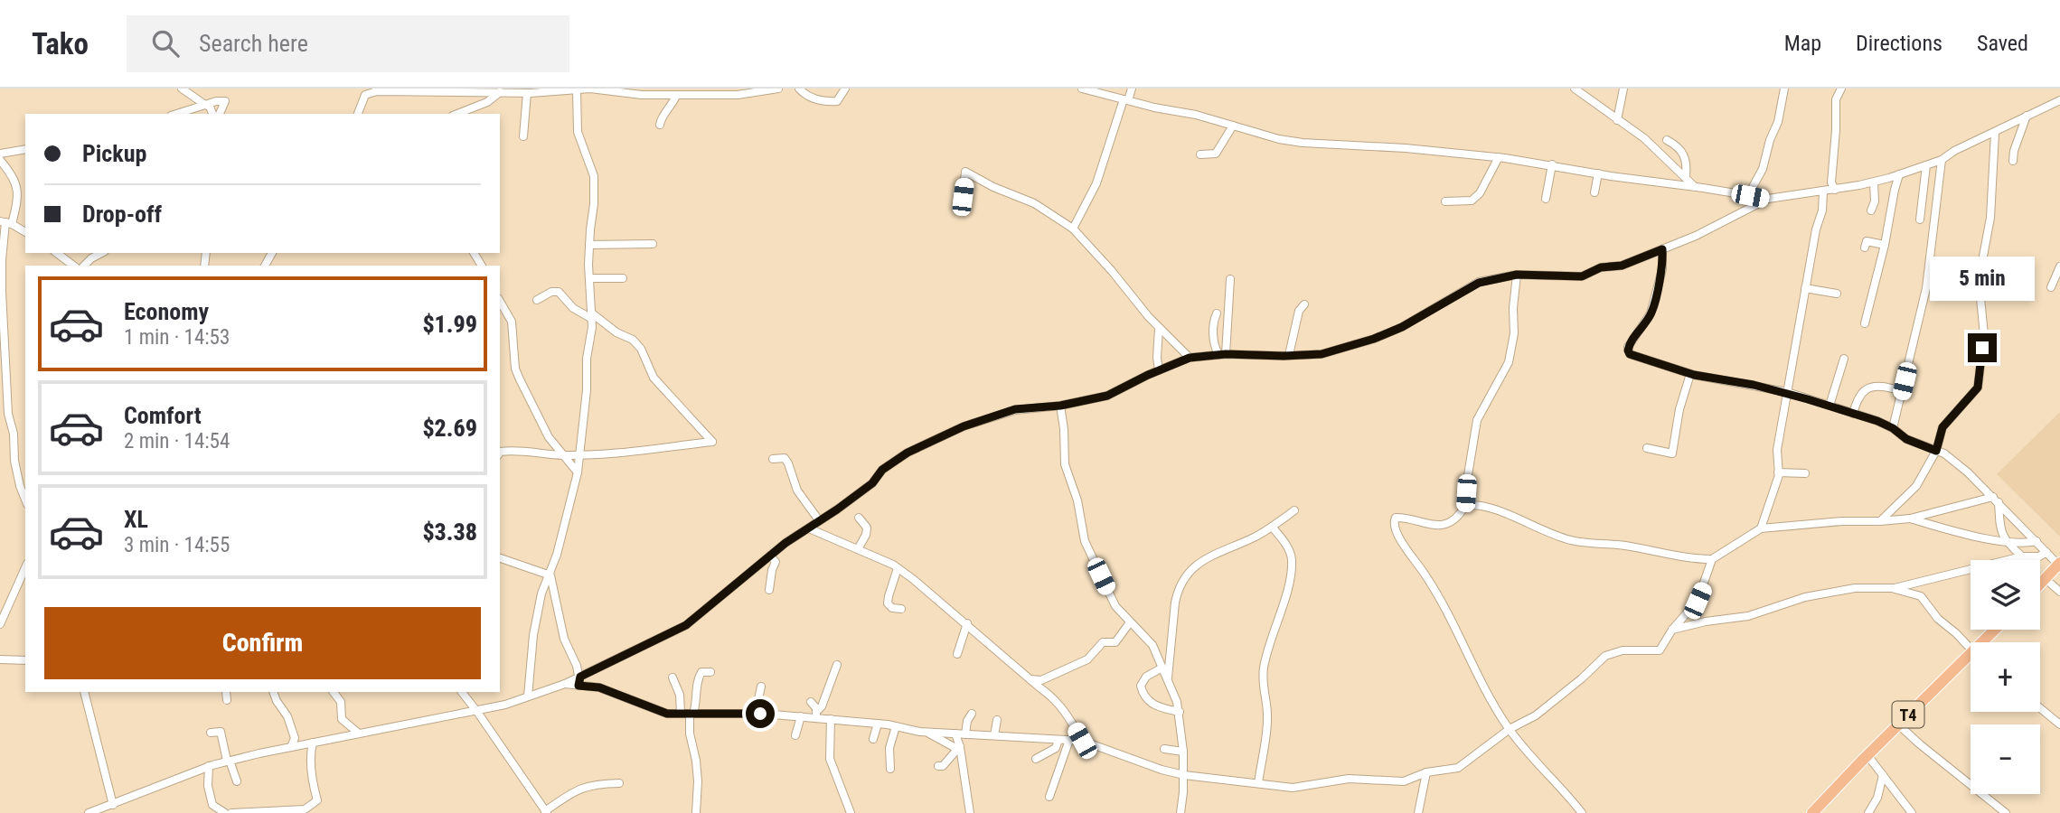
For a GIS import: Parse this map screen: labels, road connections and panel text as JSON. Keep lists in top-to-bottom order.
{
  "streets": {
    "highway": ["T4"]
  },
  "page": {
    "header": "Tako",
    "search": "Search here",
    "nav": ["Map", "Directions", "Saved"],
    "banner": ["Pickup", "Drop-off"],
    "bubble": "5 min",
    "list": [
      {
        "name": "Economy",
        "note": "1 min · 14:53",
        "value": "$1.99"
      },
      {
        "name": "Comfort",
        "note": "2 min · 14:54",
        "value": "$2.69"
      },
      {
        "name": "XL",
        "note": "3 min · 14:55",
        "value": "$3.38"
      }
    ],
    "map_buttons": ["+", "−"],
    "buttons": "Confirm"
  }
}
